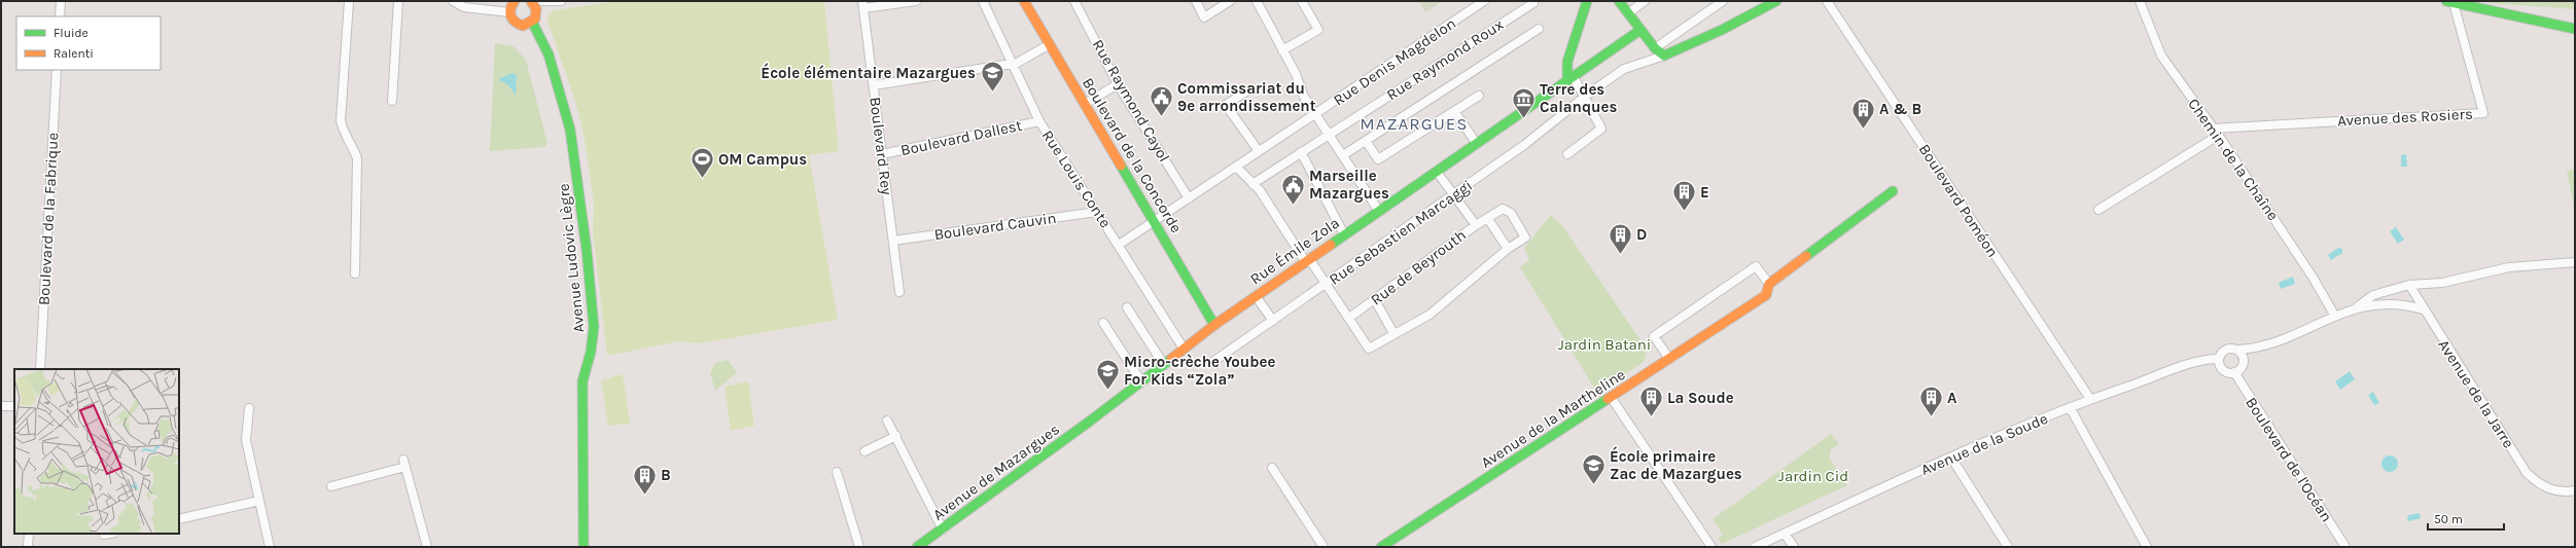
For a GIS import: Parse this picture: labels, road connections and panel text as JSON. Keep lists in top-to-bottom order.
{
  "streets": {
    "street": [
      "Rue Raymond Roux",
      "Rue Denis Magdelon",
      "Rue Raymond Cayol",
      "Avenue des Rosiers",
      "Boulevard Dallest",
      "Boulevard Rey",
      "Boulevard de la Concorde",
      "Chemin de la Chaîne",
      "Rue Louis Conte",
      "Boulevard Poméon",
      "Boulevard de la Fabrique",
      "Boulevard Cauvin",
      "Rue Sebastien Marcaggi",
      "Rue Émile Zola",
      "Avenue Ludovic Lègre",
      "Rue de Beyrouth",
      "Avenue de la Jarre",
      "Avenue de la Martheline",
      "Avenue de la Soude",
      "Boulevard de l'Océan",
      "Avenue de Mazargues"
    ]
  },
  "crossings": [
    ["Rue Denis Magdelon", "Rue Raymond Cayol"],
    ["Rue Denis Magdelon", "Boulevard de la Concorde"],
    ["Rue Denis Magdelon", "Rue Louis Conte"],
    ["Avenue des Rosiers", "Chemin de la Chaîne"],
    ["Boulevard Dallest", "Boulevard Rey"],
    ["Boulevard Dallest", "Rue Louis Conte"],
    ["Boulevard Rey", "Boulevard Cauvin"],
    ["Boulevard de la Concorde", "Rue Émile Zola"],
    ["Rue Louis Conte", "Boulevard Cauvin"],
    ["Rue Louis Conte", "Rue Émile Zola"],
    ["Boulevard Poméon", "Avenue de la Soude"],
    ["Rue Émile Zola", "Avenue de Mazargues"],
    ["Avenue de la Soude", "Boulevard de l'Océan"]
  ],
  "districts": ["MAZARGUES"],
  "parks": ["Jardin Batani", "Jardin Cid"],
  "places": {
    "school or university": ["École élémentaire Mazargues", "Micro-crèche Youbee For Kids “Zola”", "École primaire Zac de Mazargues"],
    "public building": ["Commissariat du 9e arrondissement", "Marseille Mazargues"],
    "museum": ["Terre des Calanques"],
    "building": [
      "A & B",
      "E",
      "D",
      "La Soude",
      "A",
      "B"
    ],
    "sports": ["OM Campus"]
  },
  "legend": ["Fluide", "Ralenti"],
  "scale_bar": "50 m"
}
